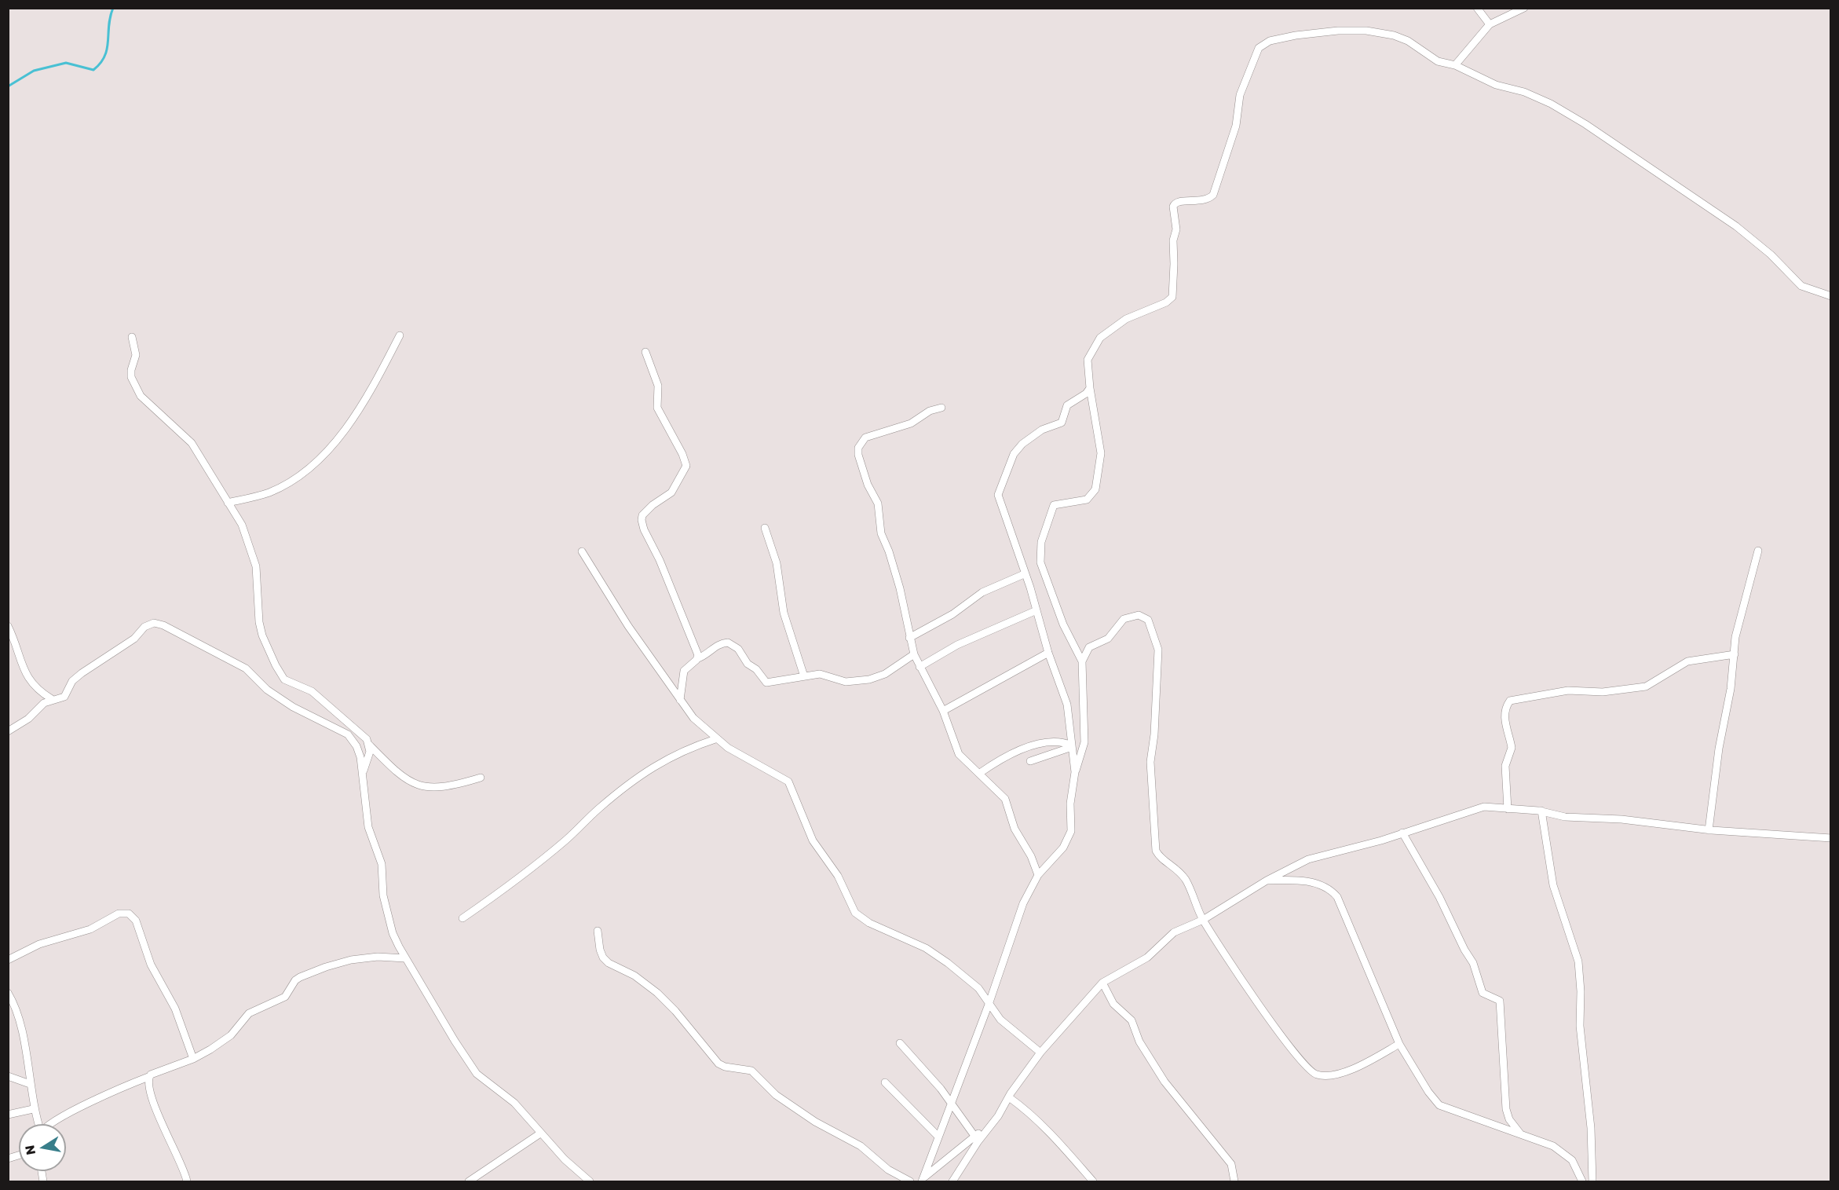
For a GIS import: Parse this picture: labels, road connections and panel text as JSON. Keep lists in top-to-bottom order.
{
  "north": "left"
}
